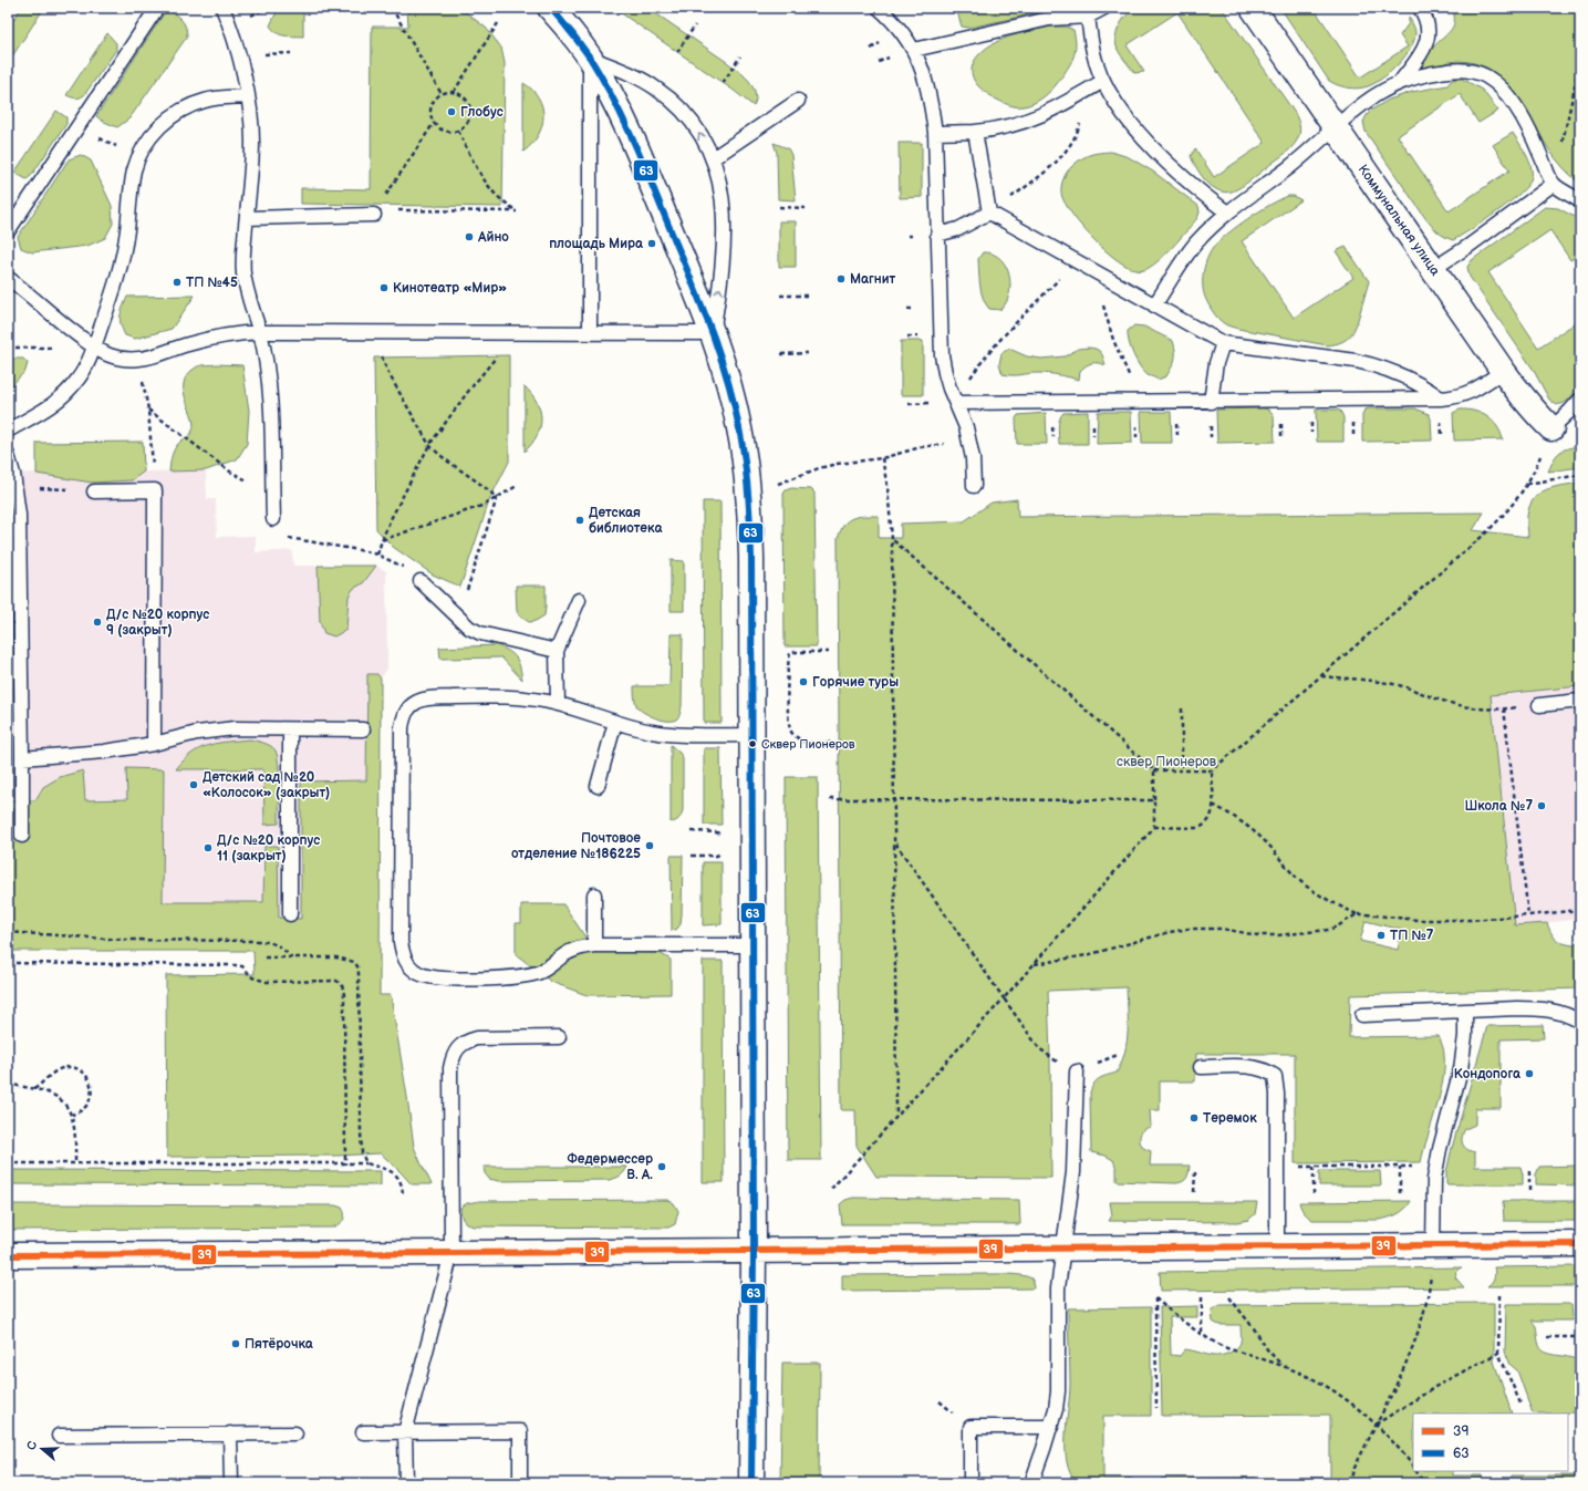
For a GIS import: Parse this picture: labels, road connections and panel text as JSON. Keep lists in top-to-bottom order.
{
  "streets": {
    "street": ["Коммунальная улица"]
  },
  "parks": ["сквер Пионеров"],
  "places": [
    "Глобус",
    "Айно",
    "площадь Мира",
    "Магнит",
    "ТП №45",
    "Кинотеатр «Мир»",
    "Детская библиотека",
    "Д/с №20 корпус 9 (закрыт)",
    "Горячие туры",
    "Сквер Пионеров",
    "Детский сад №20 «Колосок» (закрыт)",
    "Школа №7",
    "Почтовое отделение №186225",
    "Д/с №20 корпус 11 (закрыт)",
    "ТП №7",
    "Кондопога",
    "Теремок",
    "Федермессер В. А.",
    "Пятёрочка"
  ],
  "lines": ["transit line 63", "transit line 39"],
  "legend": ["39", "63"],
  "north": "left"
}
